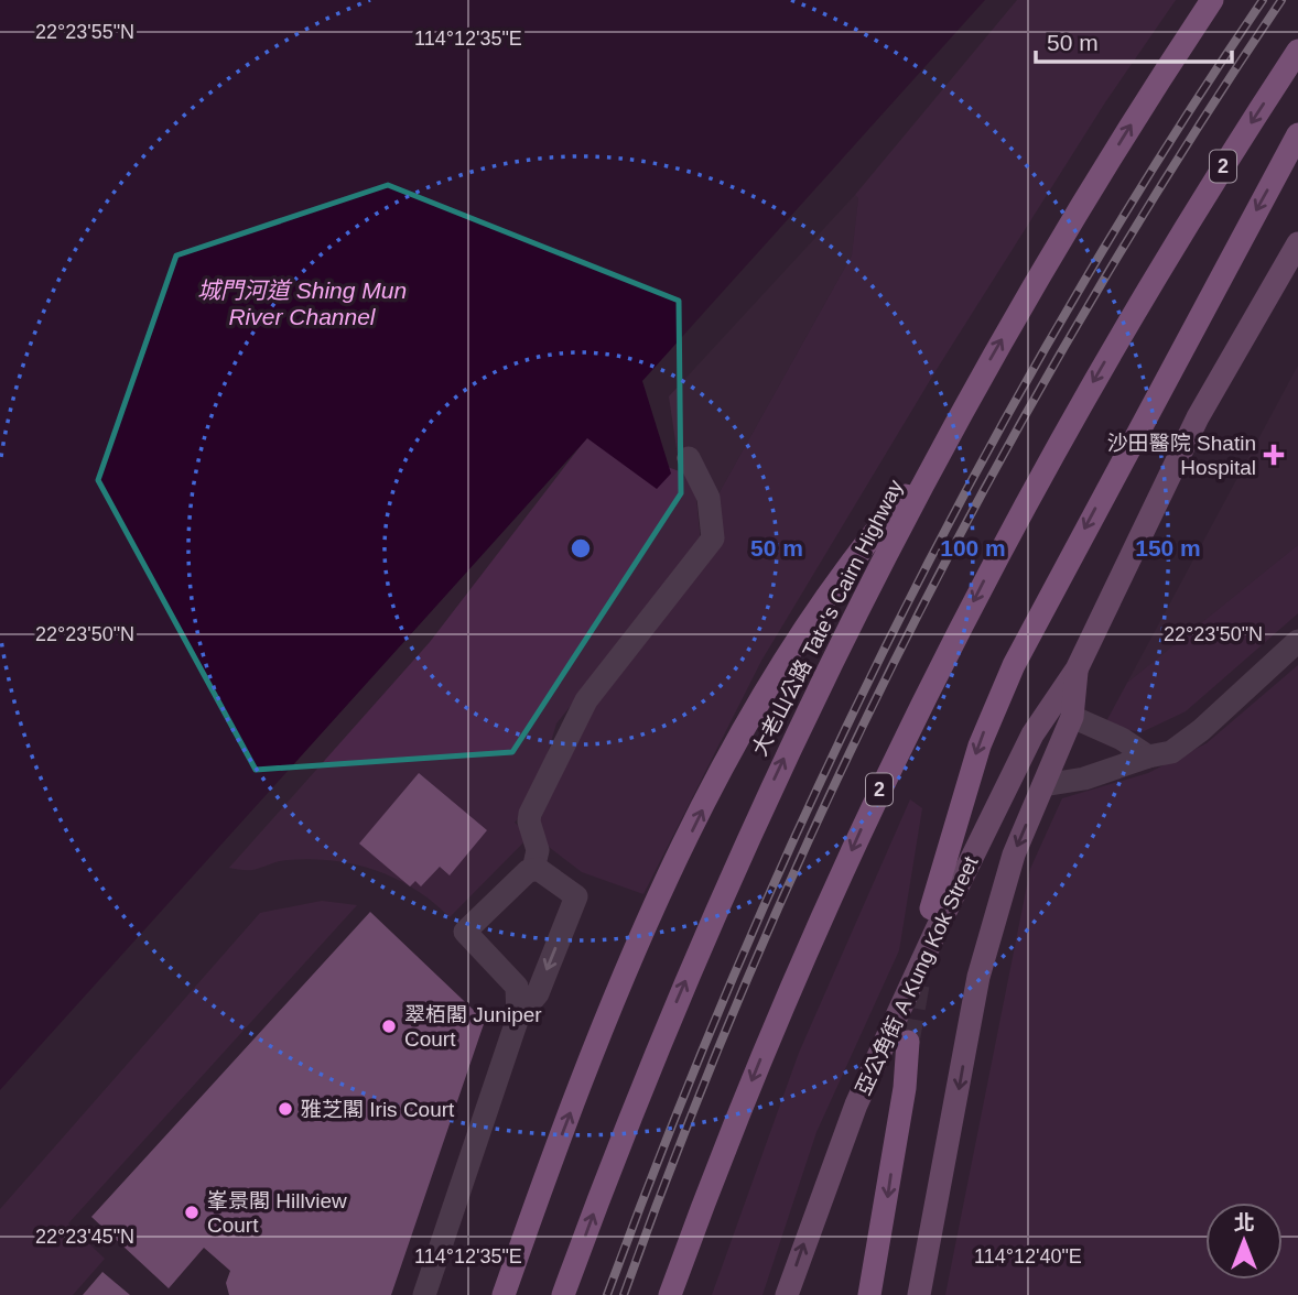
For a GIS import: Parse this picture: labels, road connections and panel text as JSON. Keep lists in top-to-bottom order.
{
  "streets": {
    "highway": ["2", "大老山公路 Tate's Cairn Highway"],
    "main road": ["亞公角街 A Kung Kok Street"]
  },
  "water": ["城門河道 Shing Mun River Channel"],
  "places": {
    "health": ["沙田醫院 Shatin Hospital"],
    "other": ["翠栢閣 Juniper Court", "雅芝閣 Iris Court", "峯景閣 Hillview Court"]
  },
  "scale_bar": "50 m",
  "north": "top",
  "coordinates": [
    "22°23'55\"N",
    "114°12'35\"E",
    "22°23'50\"N",
    "22°23'45\"N",
    "114°12'40\"E"
  ],
  "rings": ["50 m", "100 m", "150 m"]
}
